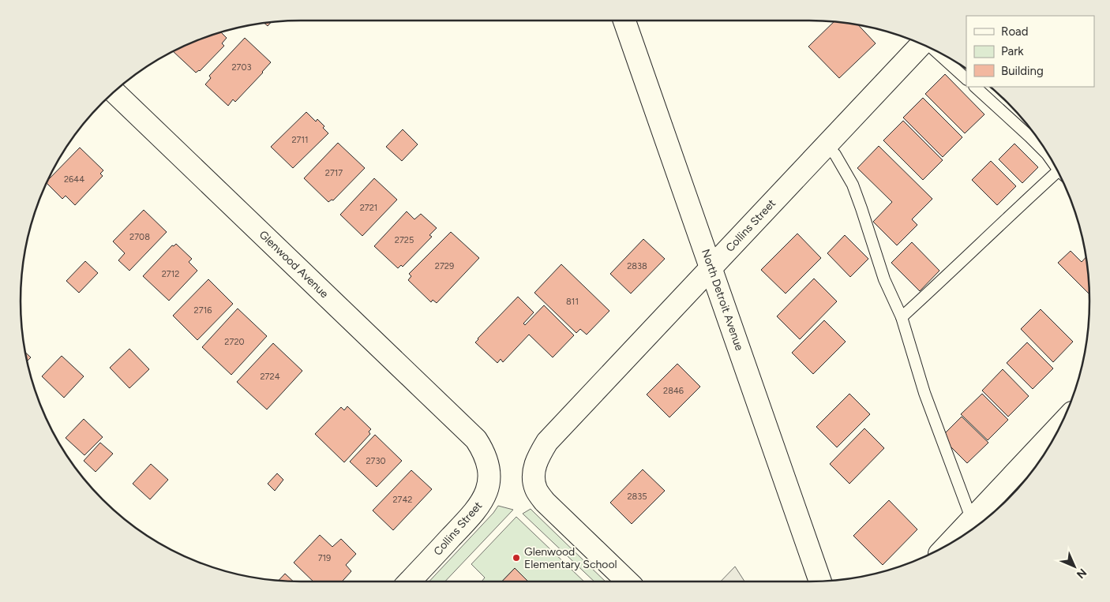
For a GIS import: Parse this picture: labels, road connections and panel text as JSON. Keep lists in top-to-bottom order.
{
  "streets": {
    "street": ["Collins Street", "Glenwood Avenue", "North Detroit Avenue"]
  },
  "crossings": [
    ["Collins Street", "Glenwood Avenue"],
    ["Collins Street", "North Detroit Avenue"]
  ],
  "places": ["Glenwood Elementary School"],
  "house_numbers": [
    "2703",
    "2711",
    "2717",
    "2644",
    "2721",
    "2708",
    "2725",
    "2729",
    "2838",
    "2712",
    "811",
    "2716",
    "2720",
    "2724",
    "2846",
    "2730",
    "2835",
    "2742",
    "719"
  ],
  "legend": ["Road", "Park", "Building"],
  "north": "bottom right"
}
